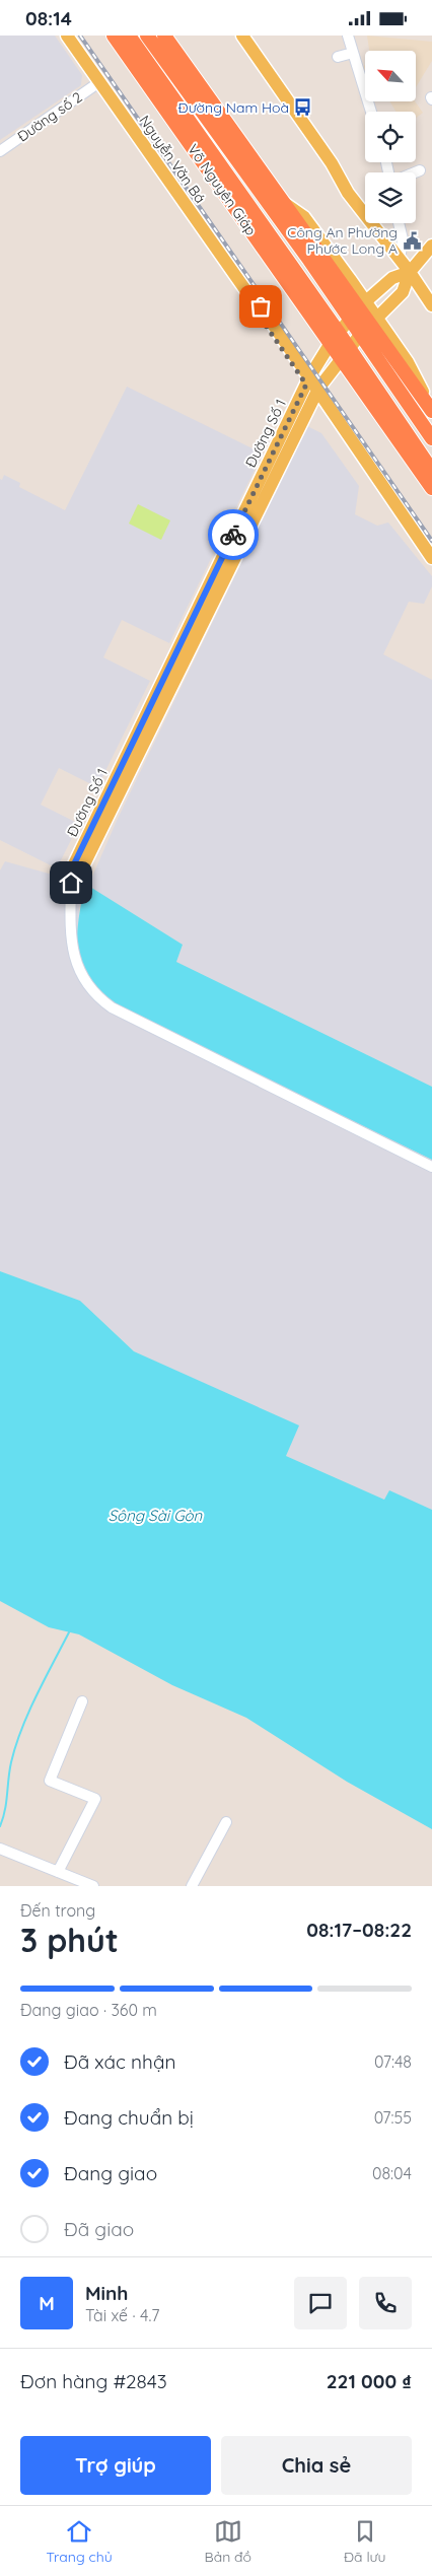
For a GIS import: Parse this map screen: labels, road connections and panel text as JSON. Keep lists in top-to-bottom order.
{
  "streets": {
    "highway": ["Võ Nguyên Giáp"],
    "main road": ["Nguyễn Văn Bá", "Đường Số 1"],
    "street": ["Đường số 2"]
  },
  "crossings": [
    ["Đường số 2", "Nguyễn Văn Bá"],
    ["Nguyễn Văn Bá", "Đường Số 1"],
    ["Võ Nguyên Giáp", "Đường Số 1"]
  ],
  "water": ["Sông Sài Gòn"],
  "places": {
    "bus stop": ["Đường Nam Hoà"],
    "public building": ["Công An Phường Phước Long A"]
  },
  "north": "top left",
  "page": {
    "status": "08:14",
    "heading": ["3 phút", "Đến trong", "08:17–08:22"],
    "panel": [
      "Minh",
      "Tài xế · 4.7",
      "Đơn hàng #2843",
      "221 000 ₫"
    ],
    "bar": "Đang giao · 360 m",
    "list": [
      ["Đã xác nhận", "07:48"],
      ["Đang chuẩn bị", "07:55"],
      ["Đang giao", "08:04"],
      "Đã giao"
    ],
    "round": "M",
    "buttons": ["Trợ giúp", "Chia sẻ"],
    "tabs": ["Trang chủ", "Bản đồ", "Đã lưu"]
  }
}
